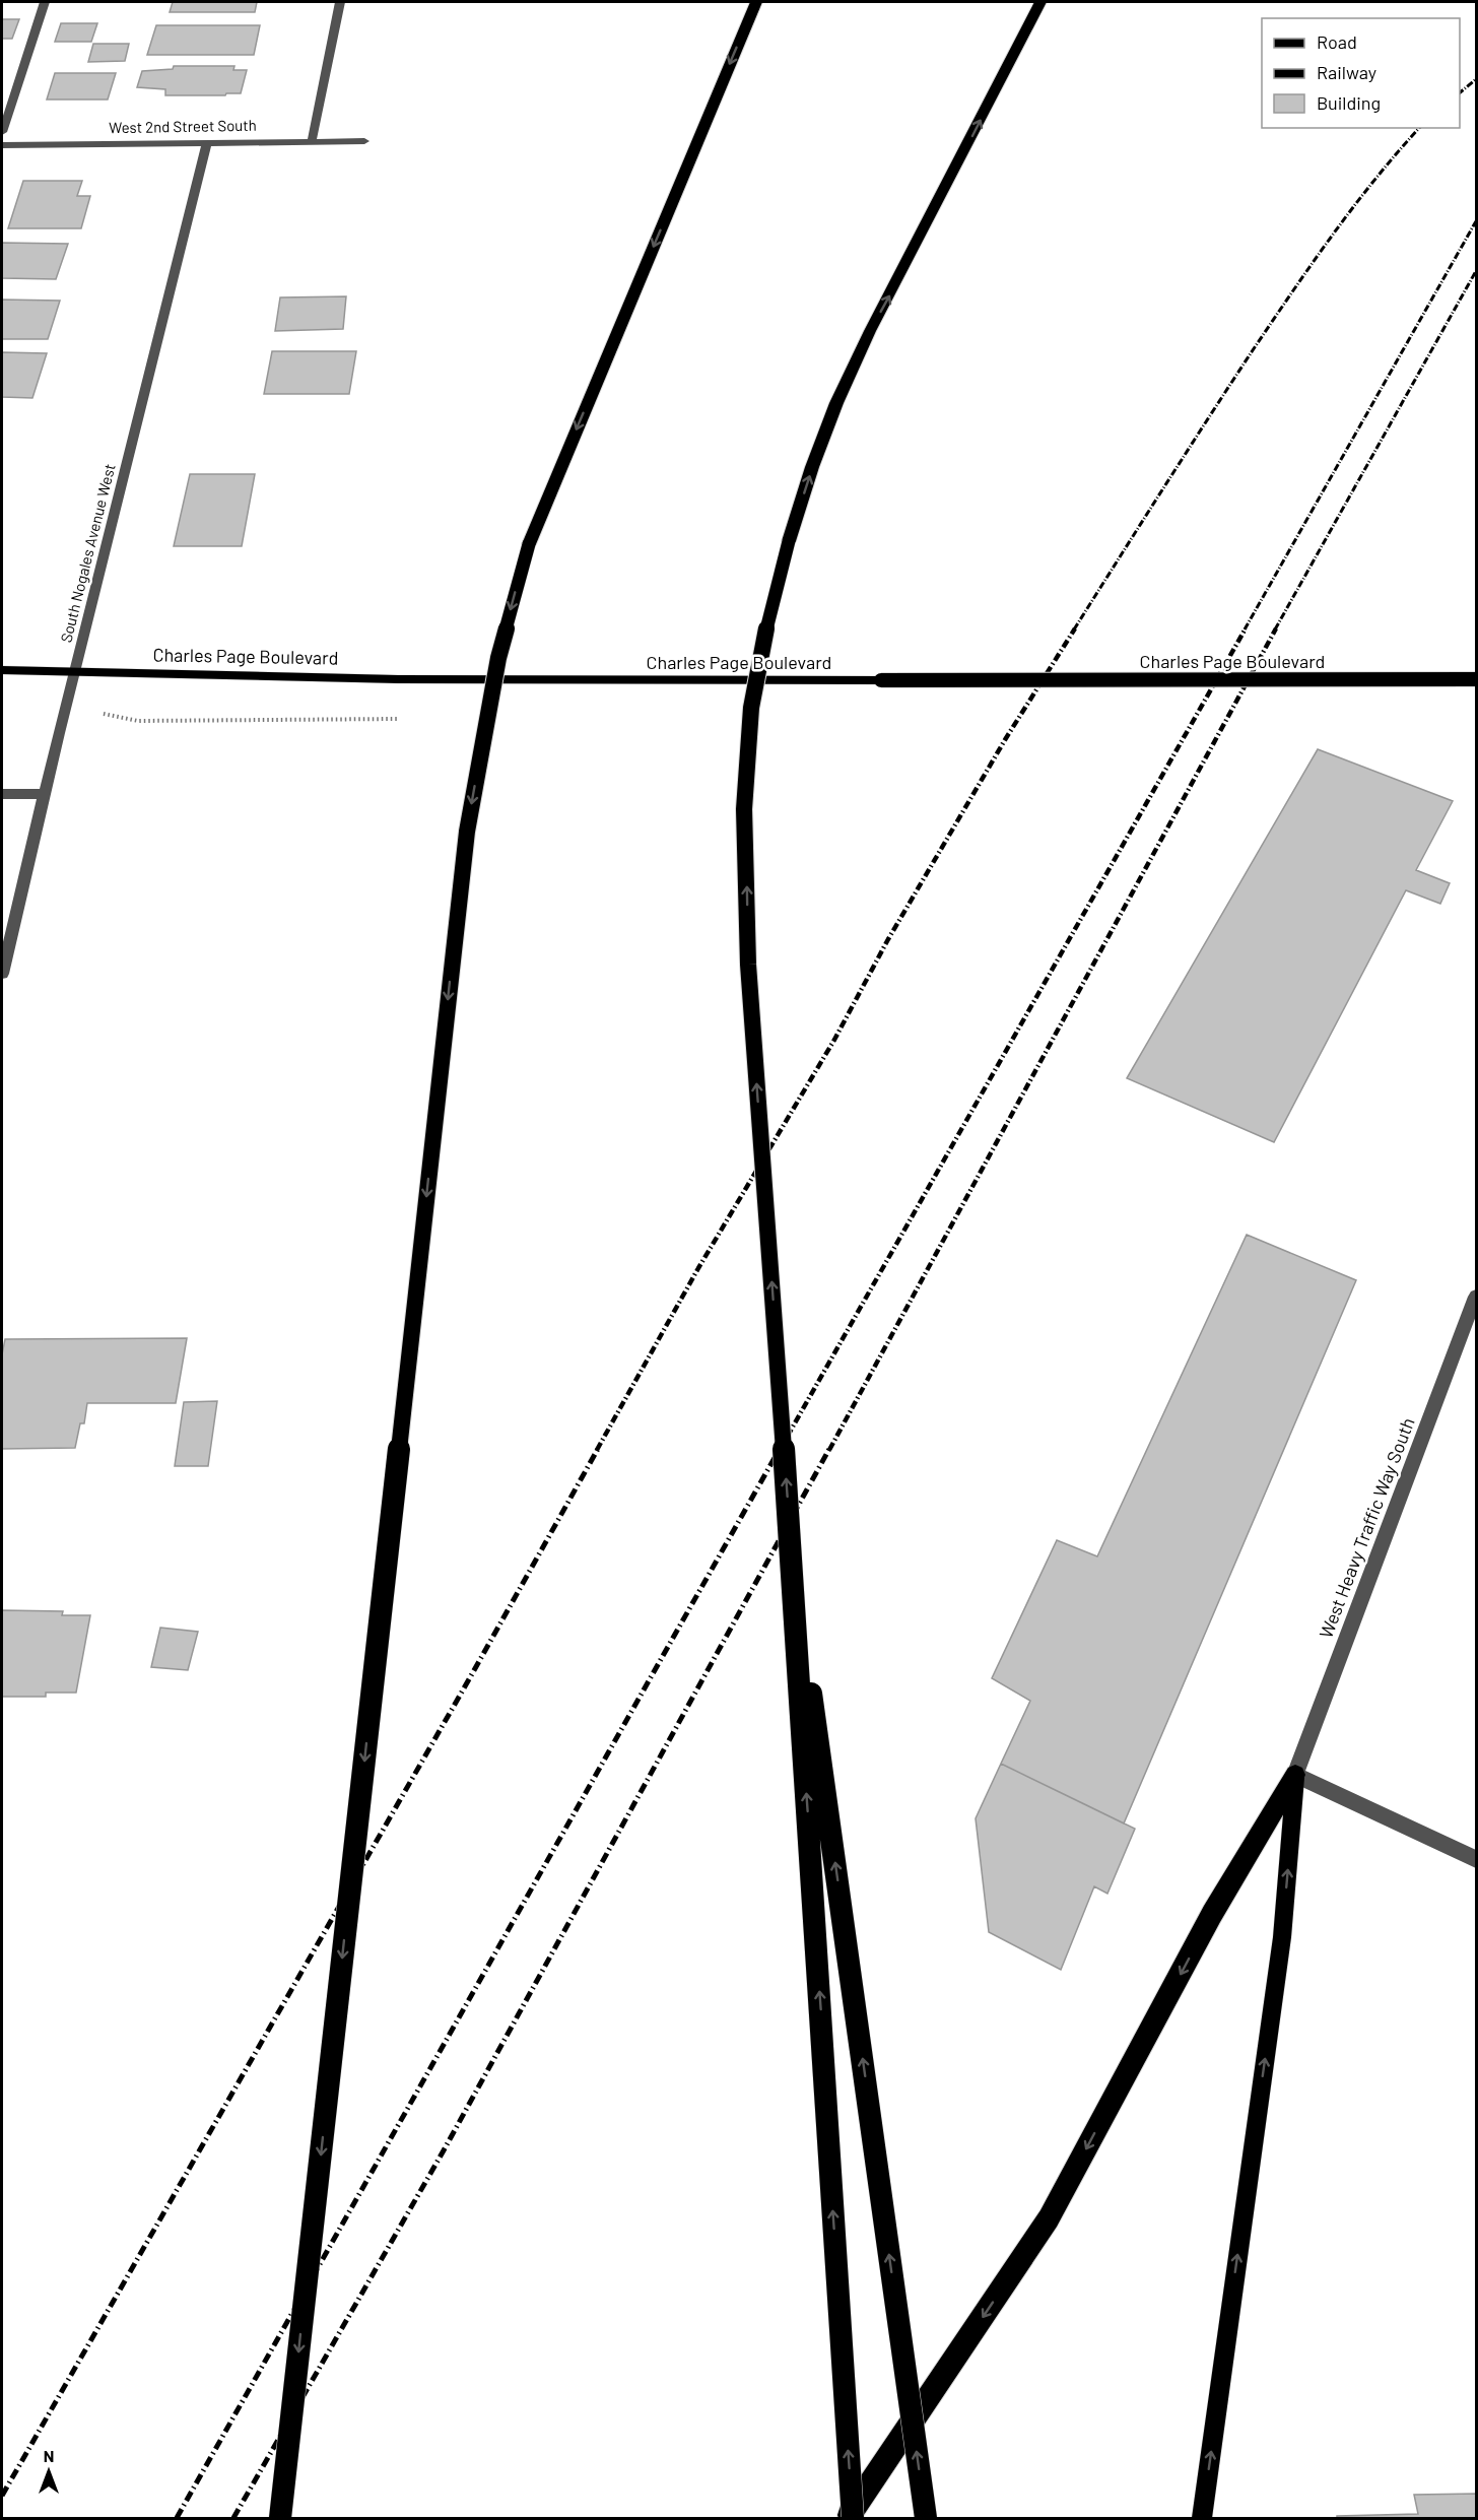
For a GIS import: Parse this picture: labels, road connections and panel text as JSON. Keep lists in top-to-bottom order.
{
  "streets": {
    "main road": ["Charles Page Boulevard"],
    "street": ["West 2nd Street South", "South Nogales Avenue West", "West Heavy Traffic Way South"]
  },
  "crossings": [
    ["West 2nd Street South", "South Nogales Avenue West"],
    ["South Nogales Avenue West", "Charles Page Boulevard"]
  ],
  "legend": ["Road", "Railway", "Building"],
  "north": "top"
}
